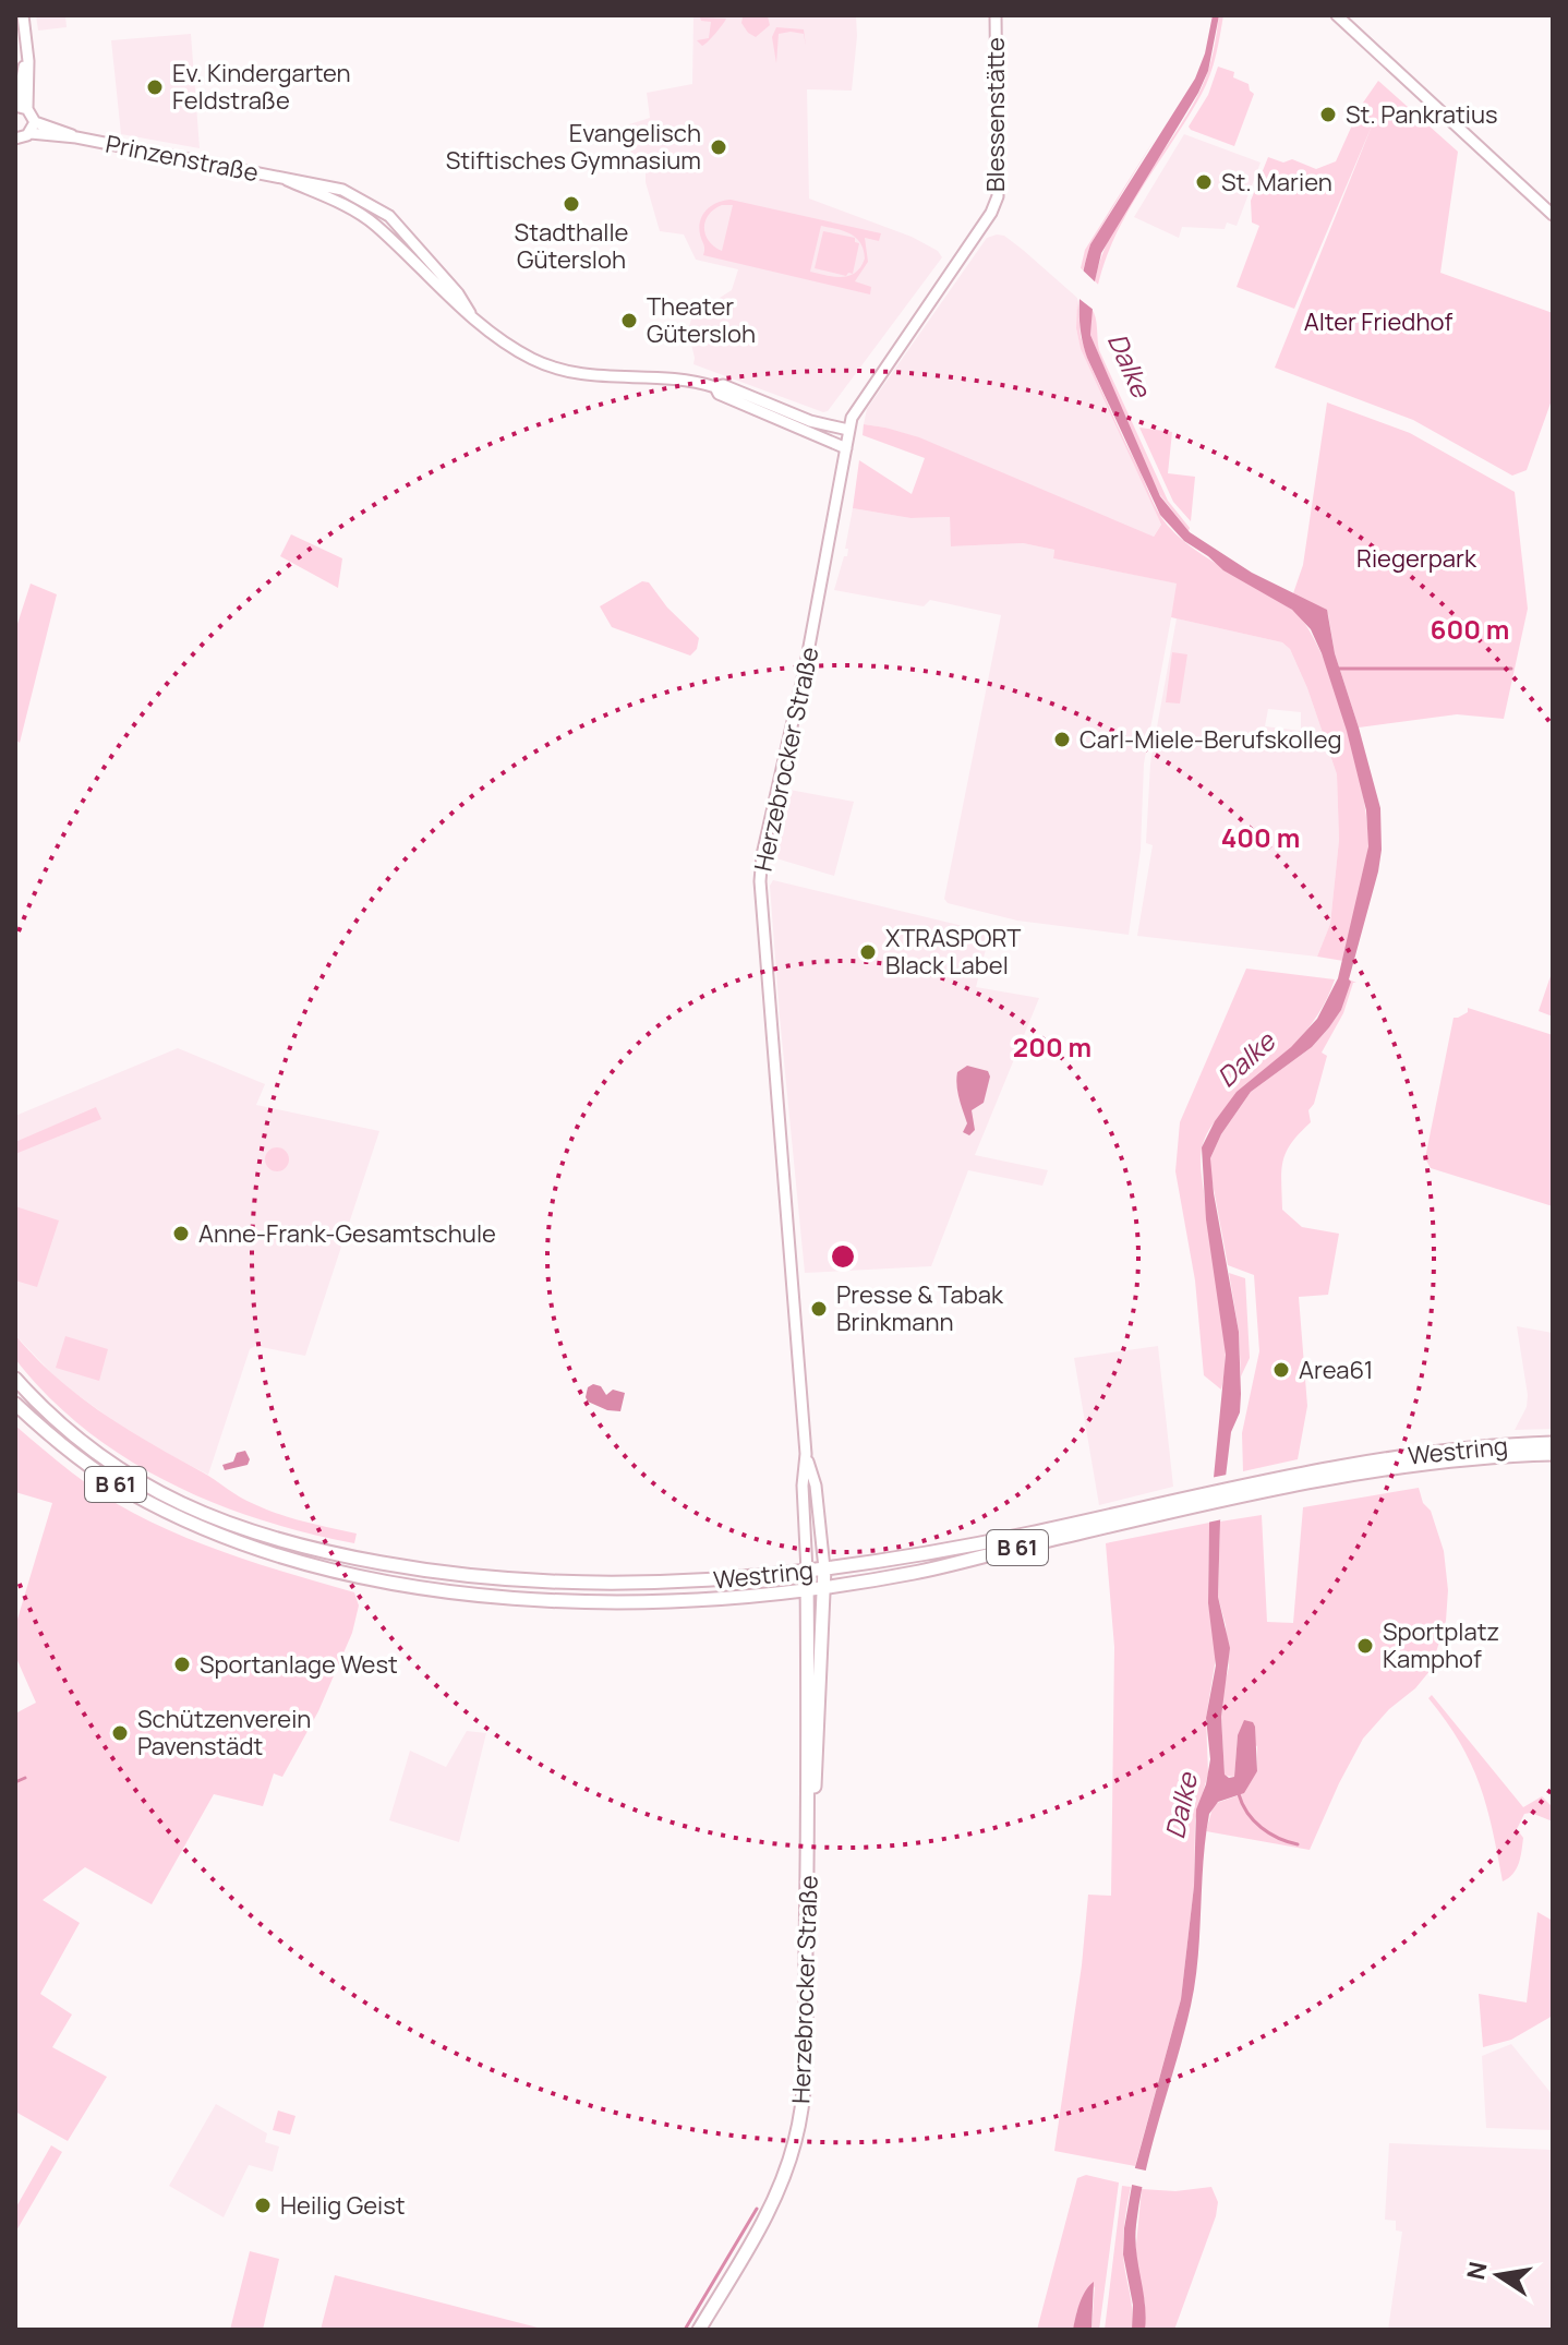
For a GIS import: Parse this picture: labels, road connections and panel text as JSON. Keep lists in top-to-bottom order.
{
  "streets": {
    "main road": ["Herzebrocker Straße", "Westring", "B 61"],
    "street": ["Blessenstätte", "Prinzenstraße"]
  },
  "crossings": [
    ["Blessenstätte", "Herzebrocker Straße"],
    ["Herzebrocker Straße", "Westring"]
  ],
  "water": ["Dalke"],
  "parks": ["Alter Friedhof", "Riegerpark"],
  "places": [
    "Ev. Kindergarten Feldstraße",
    "St. Pankratius",
    "Evangelisch Stiftisches Gymnasium",
    "St. Marien",
    "Stadthalle Gütersloh",
    "Theater Gütersloh",
    "Carl-Miele-Berufskolleg",
    "XTRASPORT Black Label",
    "Anne-Frank-Gesamtschule",
    "Presse & Tabak Brinkmann",
    "Area61",
    "Sportplatz Kamphof",
    "Sportanlage West",
    "Schützenverein Pavenstädt",
    "Heilig Geist"
  ],
  "north": "left",
  "rings": ["600 m", "400 m", "200 m"]
}
